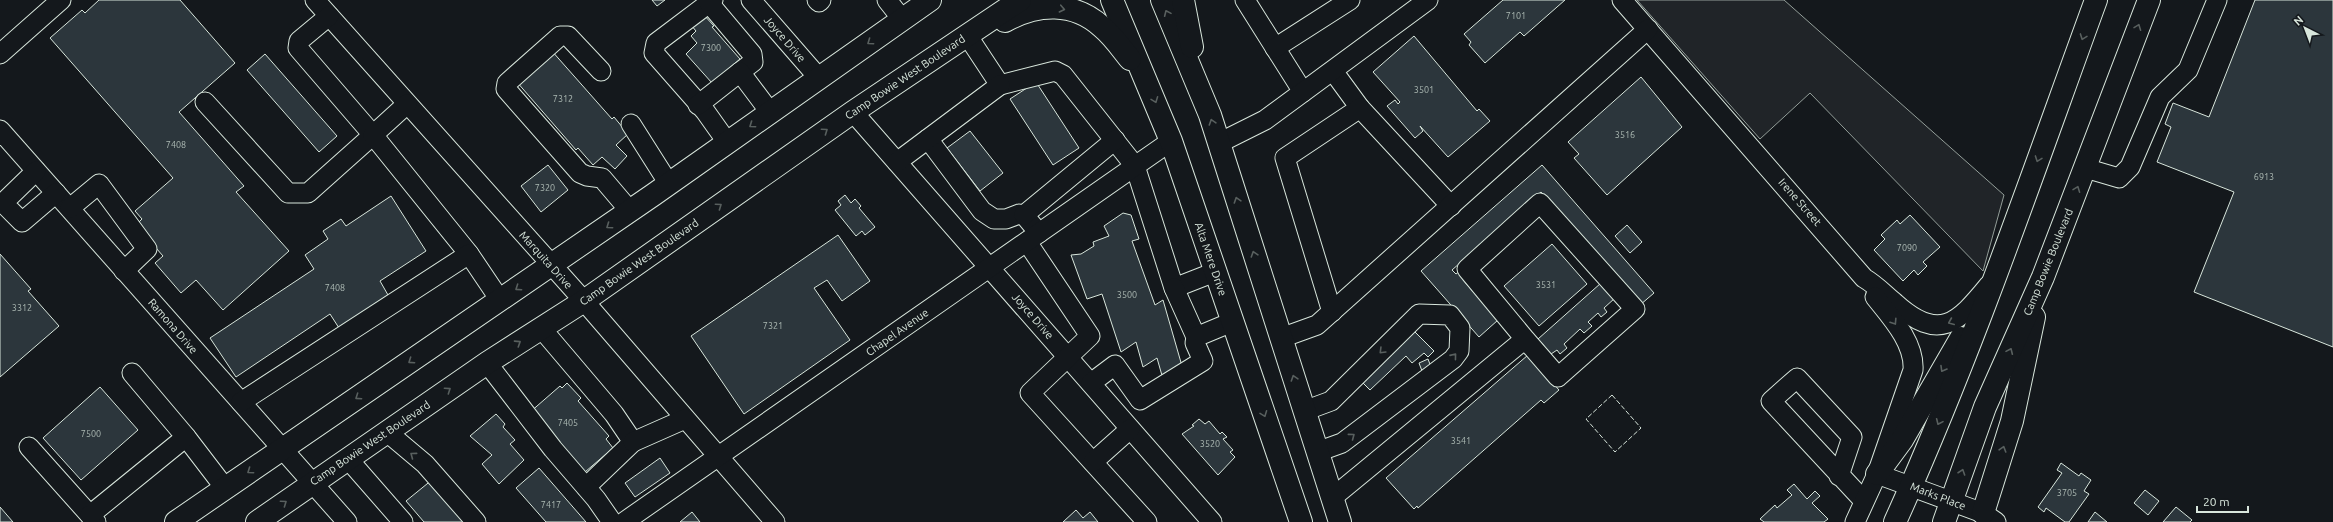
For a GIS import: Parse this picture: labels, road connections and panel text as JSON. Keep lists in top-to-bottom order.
{
  "streets": {
    "main road": ["Camp Bowie West Boulevard", "Alta Mere Drive", "Camp Bowie Boulevard"],
    "street": [
      "Joyce Drive",
      "Irene Street",
      "Marquita Drive",
      "Ramona Drive",
      "Chapel Avenue",
      "Marks Place"
    ]
  },
  "crossings": [
    ["Joyce Drive", "Camp Bowie West Boulevard"],
    ["Joyce Drive", "Chapel Avenue"],
    ["Camp Bowie West Boulevard", "Marquita Drive"],
    ["Camp Bowie West Boulevard", "Ramona Drive"],
    ["Alta Mere Drive", "Chapel Avenue"],
    ["Marquita Drive", "Chapel Avenue"],
    ["Camp Bowie Boulevard", "Marks Place"]
  ],
  "house_numbers": [
    "7101",
    "7300",
    "3501",
    "7312",
    "3516",
    "7408",
    "6913",
    "7320",
    "7090",
    "3531",
    "7408",
    "3500",
    "3312",
    "7321",
    "7405",
    "7500",
    "3541",
    "3520",
    "3705",
    "7417"
  ],
  "scale_bar": "20 m",
  "north": "top left"
}
